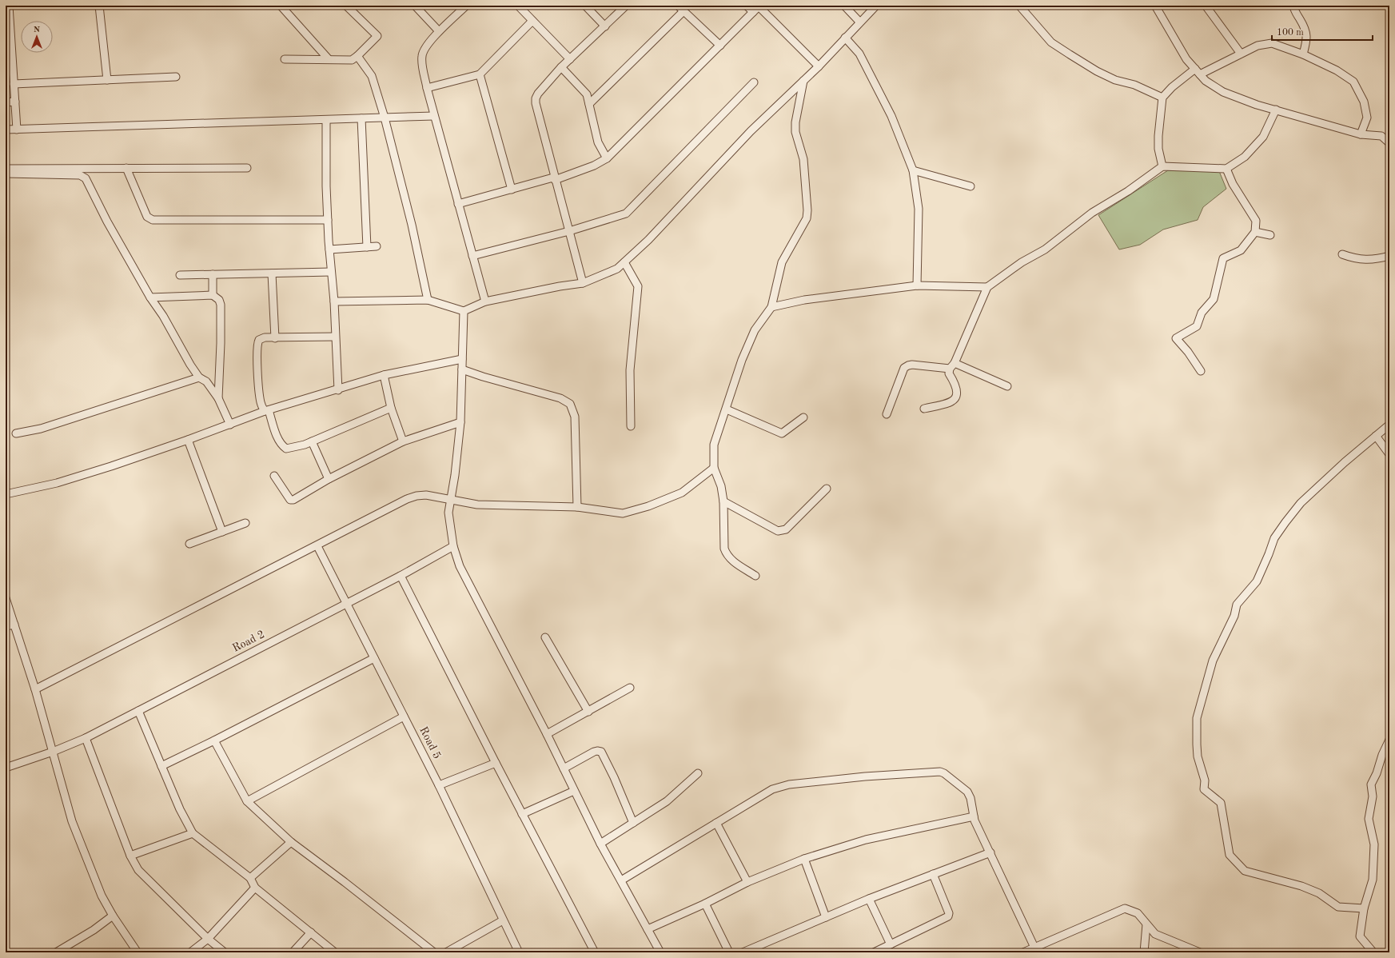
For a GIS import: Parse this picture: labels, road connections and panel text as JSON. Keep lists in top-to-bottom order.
{
  "streets": {
    "street": ["Road 2", "Road 5"]
  },
  "crossings": [
    ["Road 2", "Road 5"]
  ],
  "scale_bar": "100 m",
  "north": "top"
}
